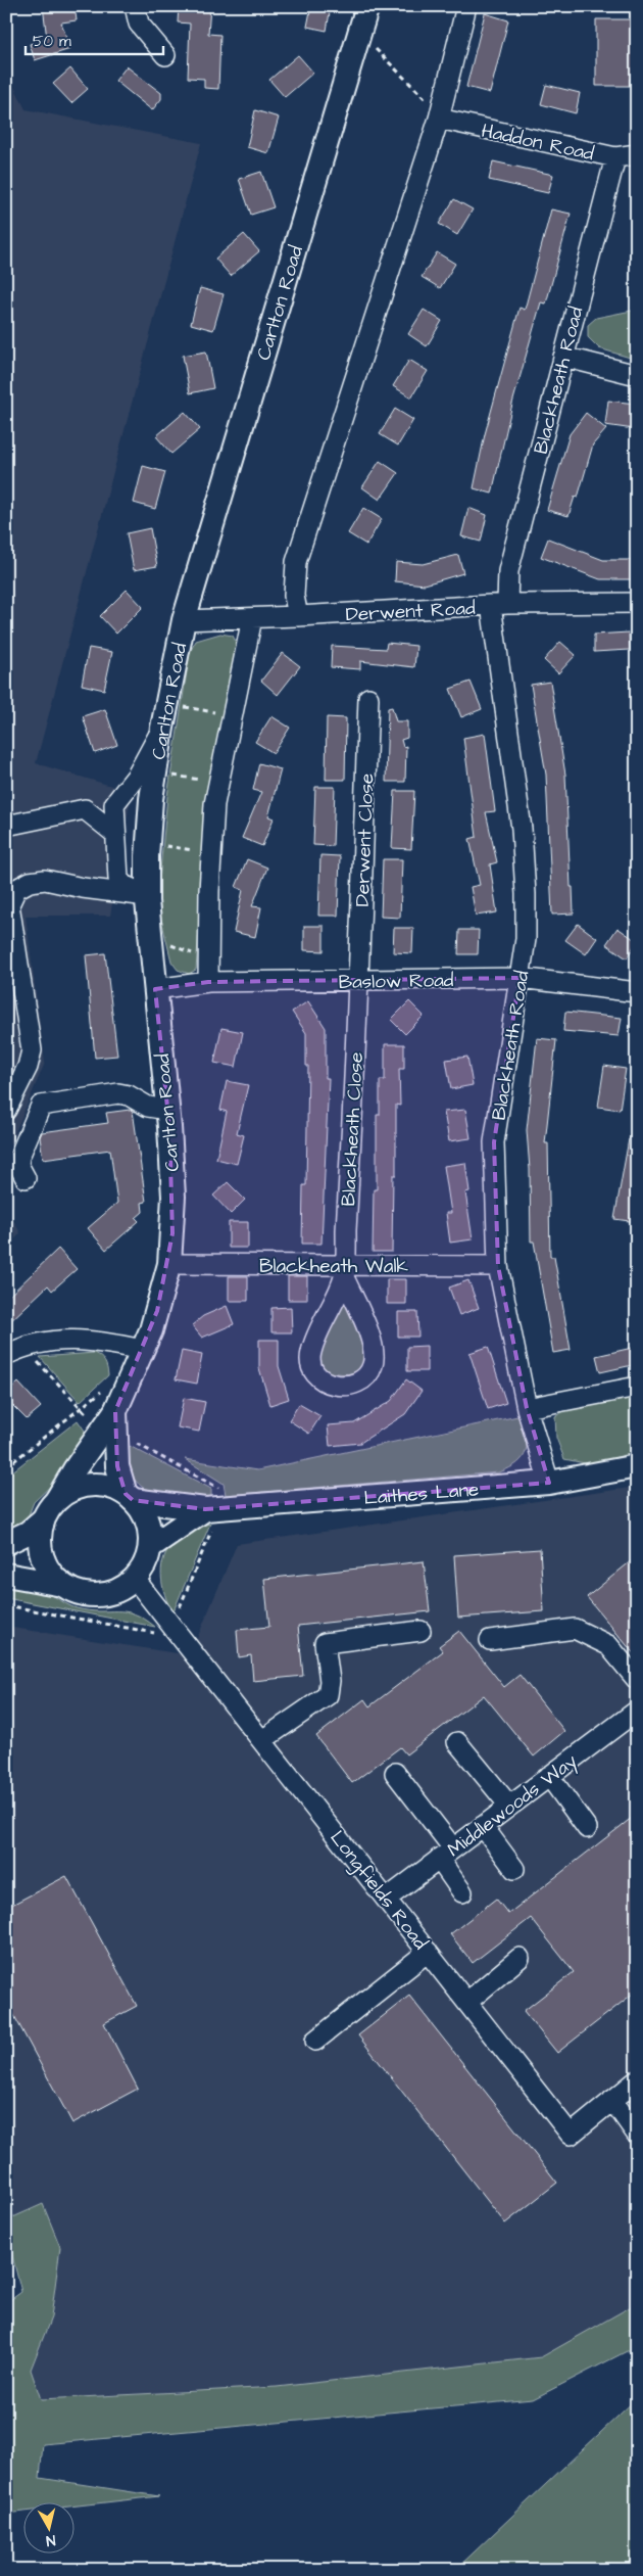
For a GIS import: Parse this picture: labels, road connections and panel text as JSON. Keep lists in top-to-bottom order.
{
  "streets": {
    "main road": ["Carlton Road", "Laithes Lane"],
    "street": [
      "Haddon Road",
      "Blackheath Road",
      "Derwent Road",
      "Derwent Close",
      "Baslow Road",
      "Blackheath Close",
      "Blackheath Walk",
      "Middlewoods Way",
      "Longfields Road"
    ]
  },
  "crossings": [
    ["Haddon Road", "Blackheath Road"],
    ["Carlton Road", "Derwent Road"],
    ["Carlton Road", "Baslow Road"],
    ["Carlton Road", "Blackheath Walk"],
    ["Carlton Road", "Laithes Lane"],
    ["Carlton Road", "Longfields Road"],
    ["Blackheath Road", "Derwent Road"],
    ["Blackheath Road", "Baslow Road"],
    ["Blackheath Road", "Blackheath Walk"],
    ["Blackheath Road", "Laithes Lane"],
    ["Derwent Close", "Baslow Road"],
    ["Derwent Close", "Blackheath Close"],
    ["Baslow Road", "Blackheath Close"],
    ["Blackheath Close", "Blackheath Walk"],
    ["Laithes Lane", "Longfields Road"],
    ["Middlewoods Way", "Longfields Road"]
  ],
  "scale_bar": "50 m",
  "north": "bottom"
}
